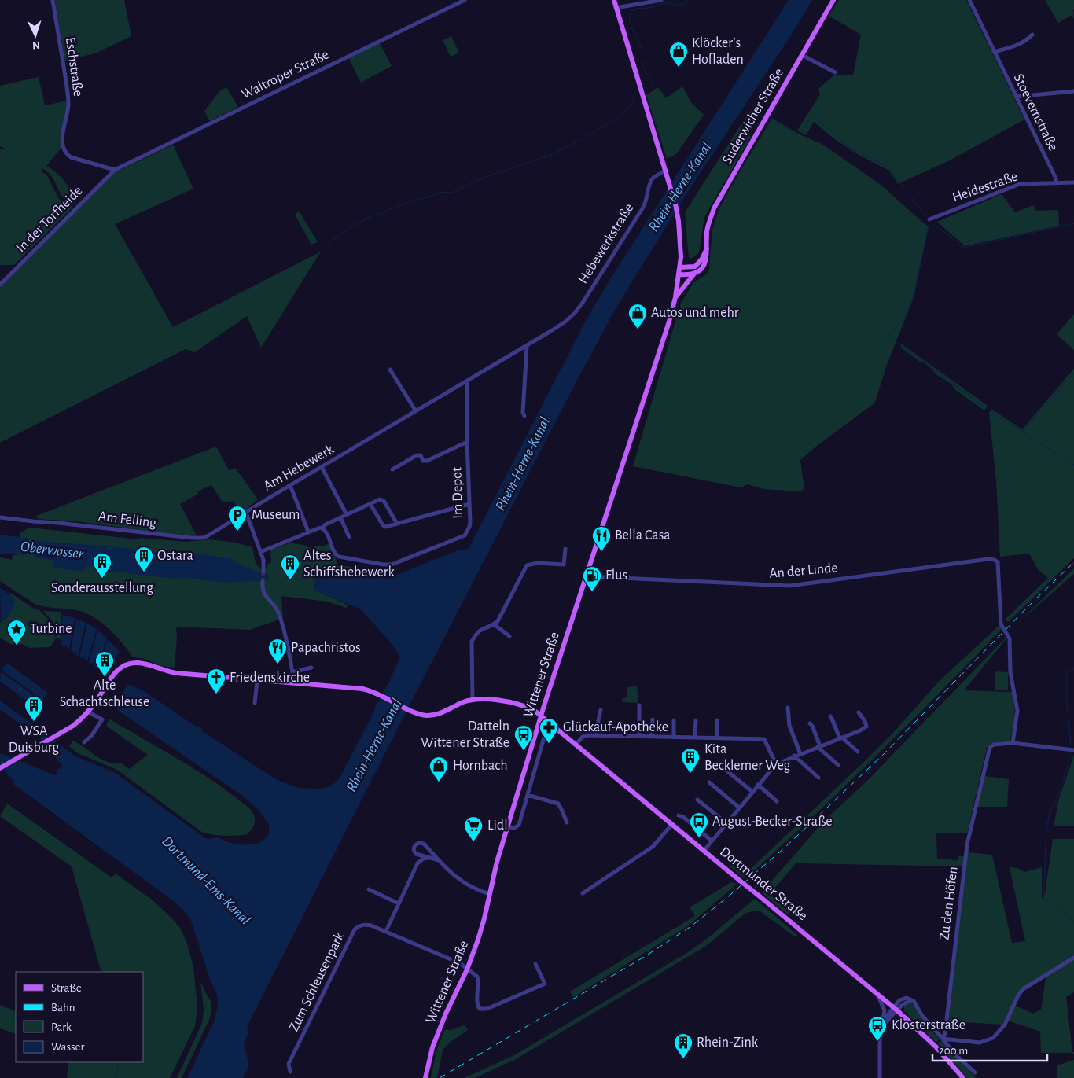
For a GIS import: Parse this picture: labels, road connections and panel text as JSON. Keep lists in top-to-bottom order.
{
  "streets": {
    "main road": ["Suderwicher Straße", "Wittener Straße", "Dortmunder Straße"],
    "street": [
      "Eschstraße",
      "Waltroper Straße",
      "Stoevernstraße",
      "Heidestraße",
      "In der Torfheide",
      "Hebewerkstraße",
      "Am Hebewerk",
      "Im Depot",
      "Am Felling",
      "An der Linde",
      "Zu den Höfen",
      "Zum Schleusenpark"
    ]
  },
  "crossings": [
    ["Eschstraße", "Waltroper Straße"],
    ["Eschstraße", "In der Torfheide"],
    ["Waltroper Straße", "In der Torfheide"],
    ["Stoevernstraße", "Heidestraße"],
    ["Suderwicher Straße", "Wittener Straße"],
    ["Hebewerkstraße", "Am Hebewerk"],
    ["Hebewerkstraße", "Im Depot"],
    ["Hebewerkstraße", "Wittener Straße"],
    ["Am Hebewerk", "Im Depot"],
    ["Am Hebewerk", "Am Felling"],
    ["An der Linde", "Wittener Straße"],
    ["An der Linde", "Zu den Höfen"],
    ["Wittener Straße", "Dortmunder Straße"],
    ["Wittener Straße", "Zum Schleusenpark"]
  ],
  "water": ["Rhein-Herne-Kanal", "Oberwasser", "Dortmund-Ems-Kanal"],
  "places": {
    "shop": ["Klöcker's Hofladen", "Autos und mehr", "Hornbach"],
    "parking": ["Museum"],
    "restaurant": ["Bella Casa", "Papachristos"],
    "building": [
      "Ostara",
      "Sonderausstellung",
      "Altes Schiffshebewerk",
      "Alte Schachtschleuse",
      "WSA Duisburg",
      "Kita Becklemer Weg",
      "Rhein-Zink"
    ],
    "fuel station": ["Flus"],
    "place": ["Turbine"],
    "church": ["Friedenskirche"],
    "pharmacy": ["Glückauf-Apotheke"],
    "bus stop": ["Datteln Wittener Straße", "August-Becker-Straße", "Klosterstraße"],
    "supermarket": ["Lidl"]
  },
  "legend": [
    "Straße",
    "Bahn",
    "Park",
    "Wasser"
  ],
  "scale_bar": "200 m",
  "north": "bottom"
}
